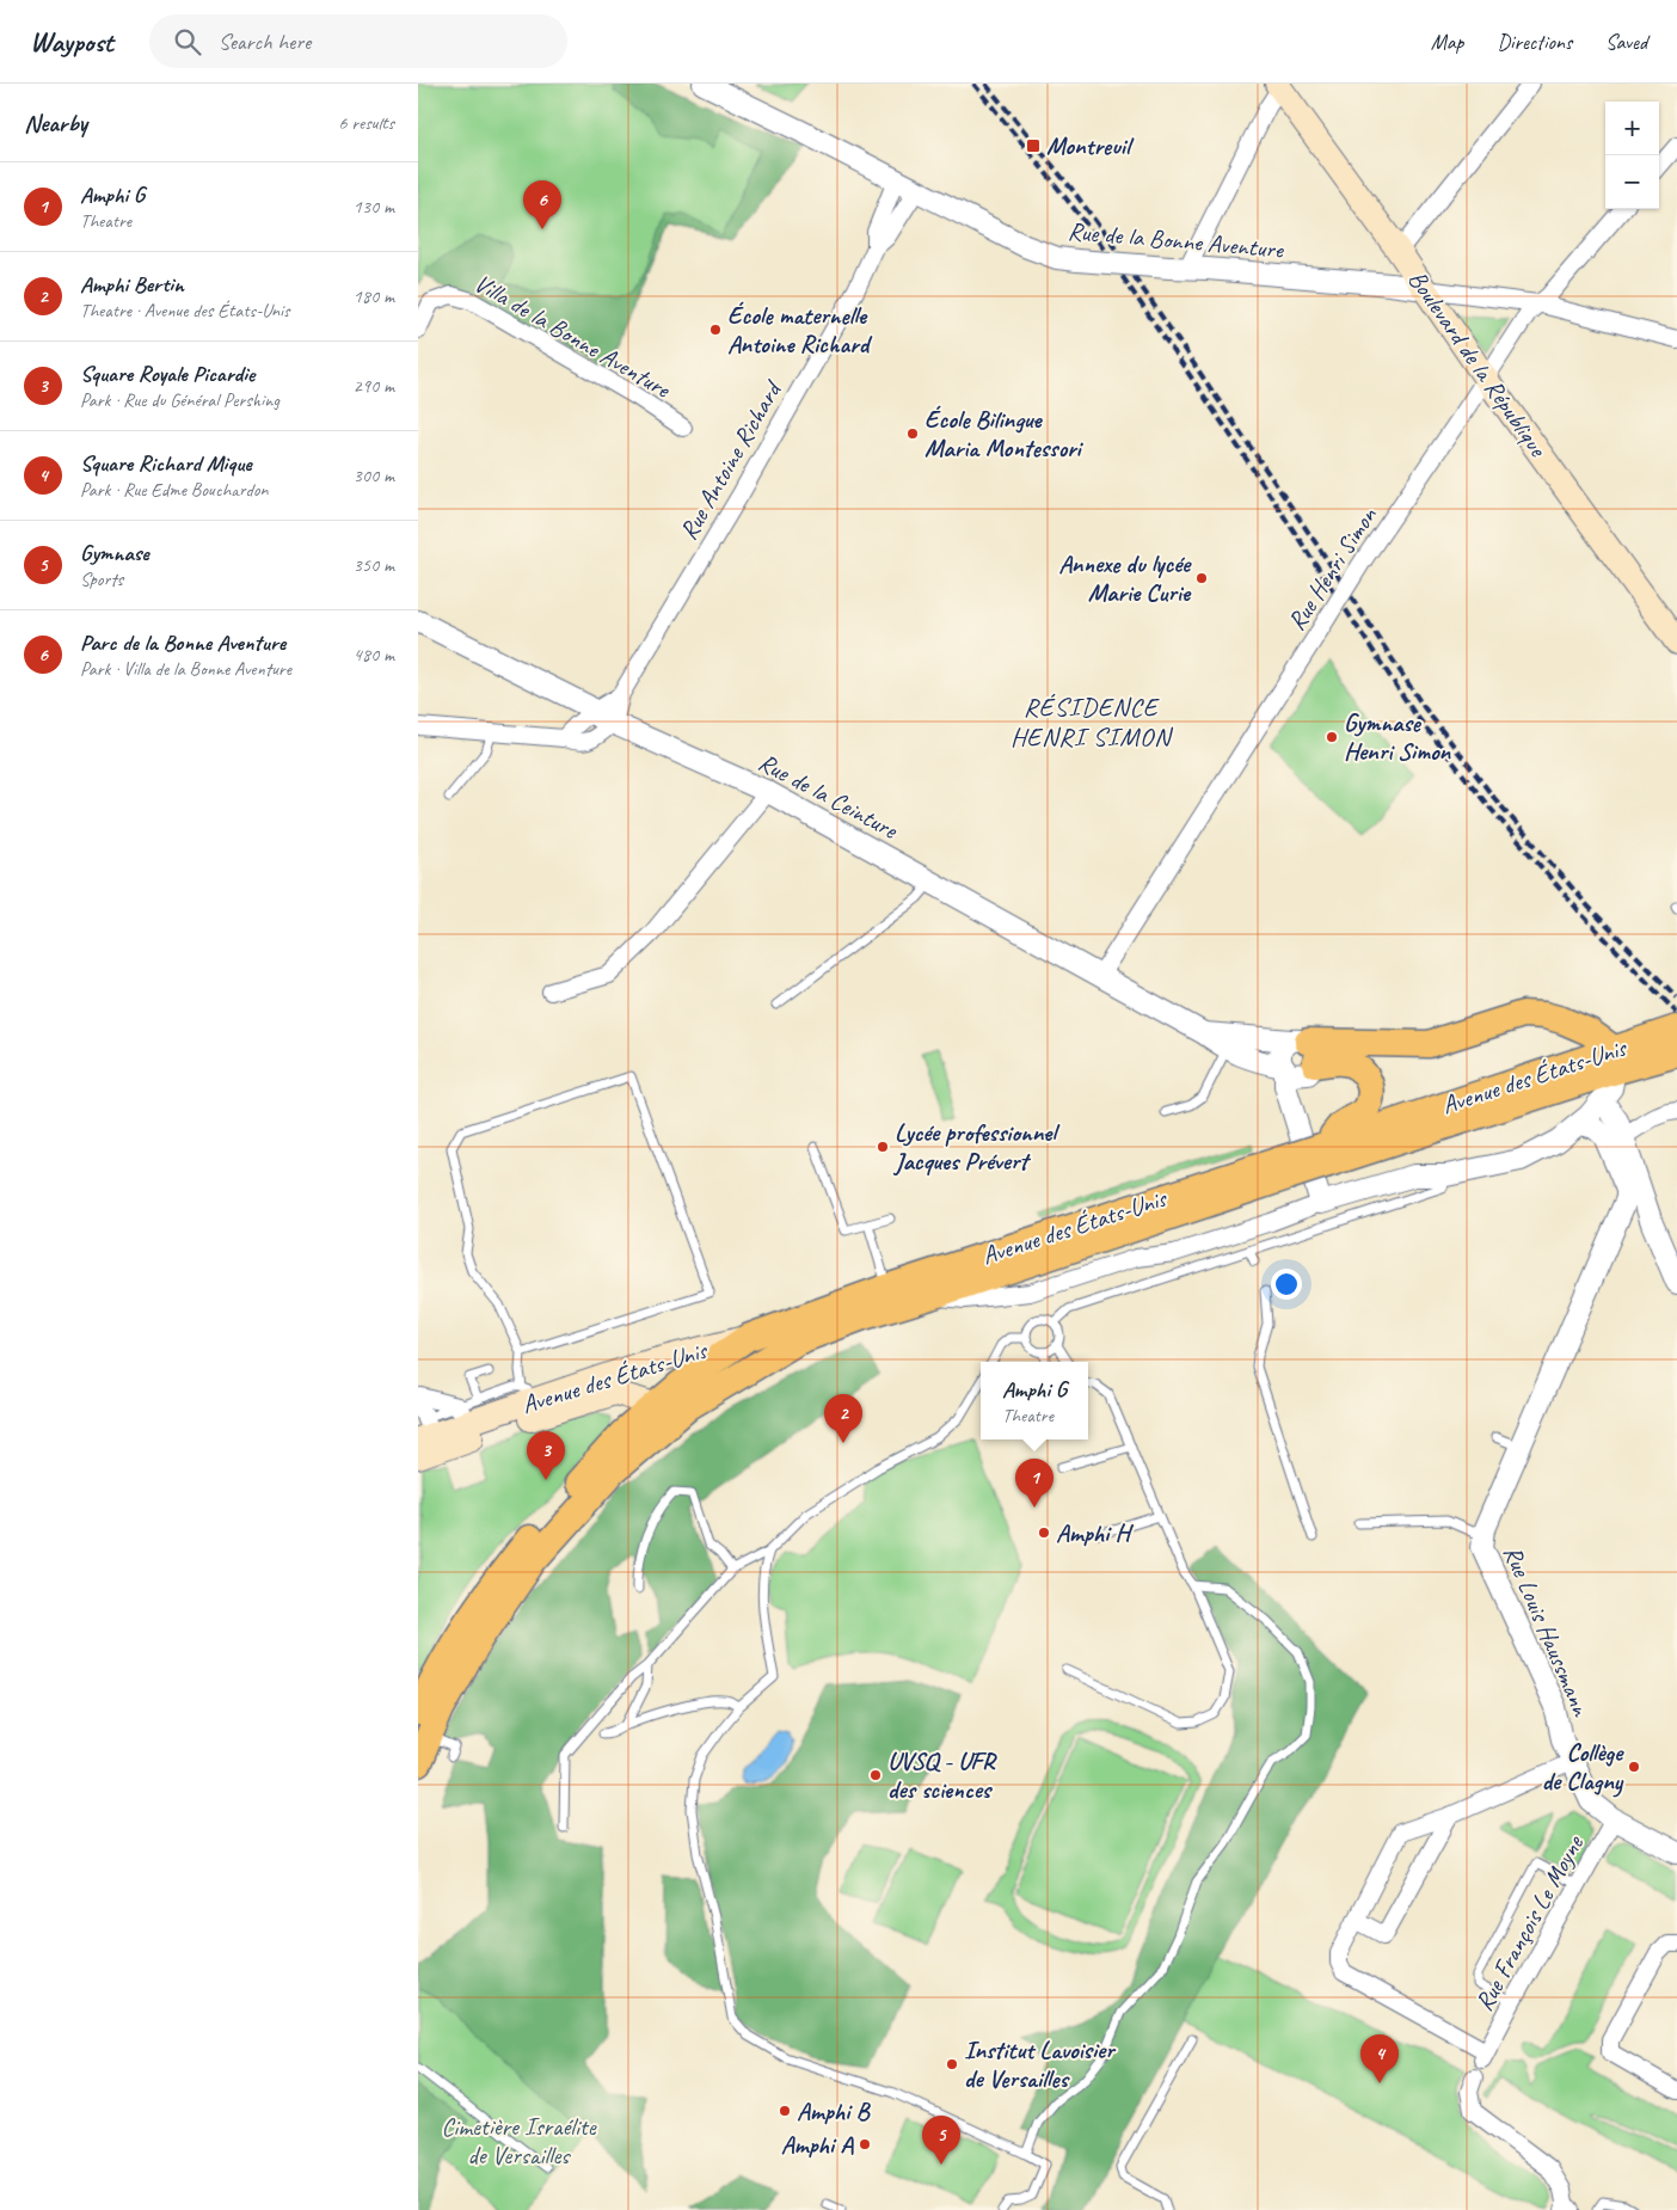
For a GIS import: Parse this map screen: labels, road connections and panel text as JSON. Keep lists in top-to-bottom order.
{
  "streets": {
    "main road": ["Boulevard de la République", "Avenue des États-Unis"],
    "street": [
      "Rue de la Bonne Aventure",
      "Villa de la Bonne Aventure",
      "Rue Antoine Richard",
      "Rue Henri Simon",
      "Rue de la Ceinture",
      "Rue Louis Haussmann",
      "Rue François Le Moyne"
    ]
  },
  "crossings": [
    ["Rue de la Bonne Aventure", "Boulevard de la République"],
    ["Rue de la Bonne Aventure", "Rue Antoine Richard"],
    ["Rue de la Bonne Aventure", "Rue Henri Simon"],
    ["Boulevard de la République", "Rue Henri Simon"],
    ["Rue Antoine Richard", "Rue de la Ceinture"],
    ["Rue Henri Simon", "Rue de la Ceinture"],
    ["Avenue des États-Unis", "Rue Louis Haussmann"],
    ["Rue Louis Haussmann", "Rue François Le Moyne"]
  ],
  "districts": ["RÉSIDENCE HENRI SIMON"],
  "parks": ["Cimetière Israélite de Versailles"],
  "places": {
    "transit": ["Montreuil"],
    "other": [
      "École maternelle Antoine Richard",
      "École Bilingue Maria Montessori",
      "Annexe du lycée Marie Curie",
      "Gymnase Henri Simon",
      "Lycée professionnel Jacques Prévert",
      "Amphi H",
      "Collège de Clagny",
      "UVSQ - UFR des sciences",
      "Institut Lavoisier de Versailles",
      "Amphi B",
      "Amphi A"
    ]
  },
  "page": {
    "header": "Waypost",
    "search": "Search here",
    "nav": ["Map", "Directions", "Saved"],
    "heading": ["Nearby", "6 results"],
    "map_buttons": ["+", "−"],
    "list": [
      {
        "mark": "1",
        "name": "Amphi G",
        "note": "Theatre",
        "value": "130 m"
      },
      {
        "mark": "2",
        "name": "Amphi Bertin",
        "note": "Theatre · Avenue des États-Unis",
        "value": "180 m"
      },
      {
        "mark": "3",
        "name": "Square Royale Picardie",
        "note": "Park · Rue du Général Pershing",
        "value": "290 m"
      },
      {
        "mark": "4",
        "name": "Square Richard Mique",
        "note": "Park · Rue Edme Bouchardon",
        "value": "300 m"
      },
      {
        "mark": "5",
        "name": "Gymnase",
        "note": "Sports",
        "value": "350 m"
      },
      {
        "mark": "6",
        "name": "Parc de la Bonne Aventure",
        "note": "Park · Villa de la Bonne Aventure",
        "value": "480 m"
      }
    ],
    "pins": [
      "6",
      "2",
      "3",
      "1",
      "4",
      "5"
    ],
    "popup": ["Amphi G", "Theatre"]
  }
}
